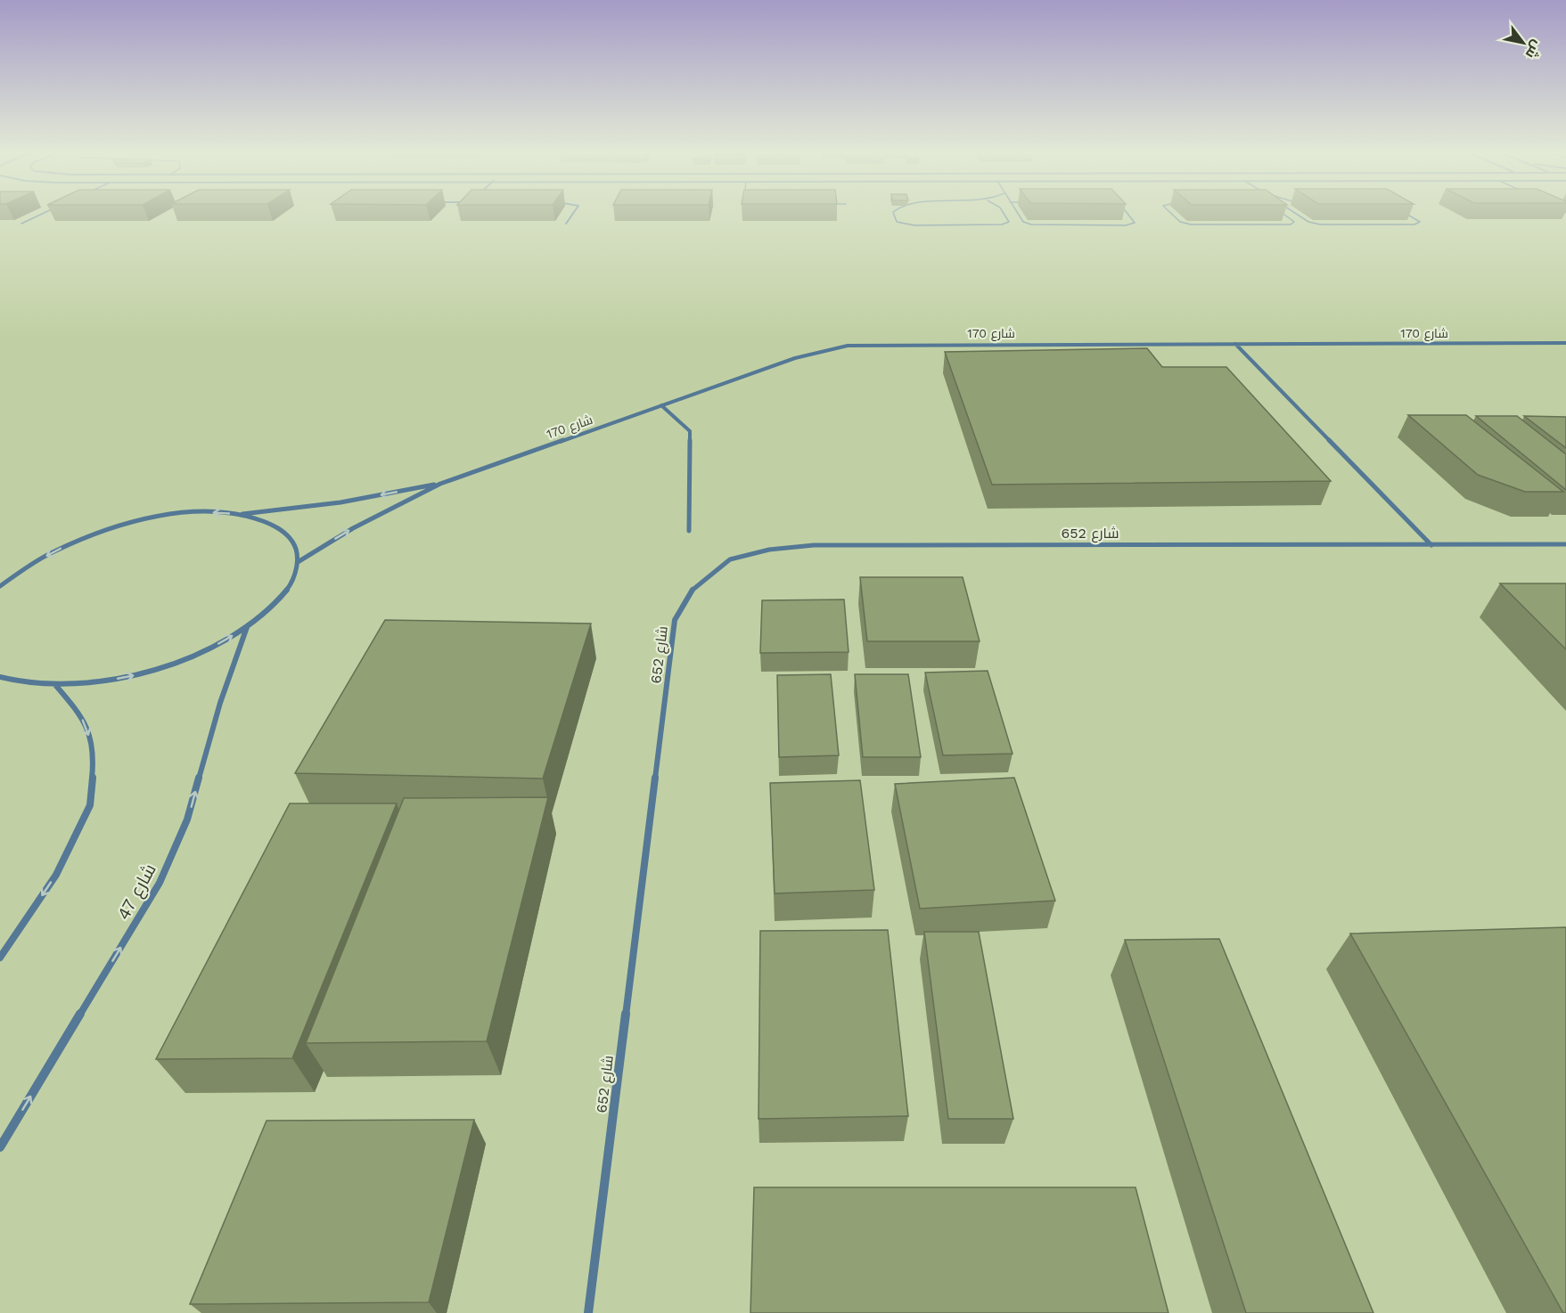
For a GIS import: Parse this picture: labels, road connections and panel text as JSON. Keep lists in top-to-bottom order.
{
  "streets": {
    "street": ["شارع 170", "شارع 652", "شارع 47"]
  },
  "one_way": ["شارع 47"],
  "north": "bottom right"
}
